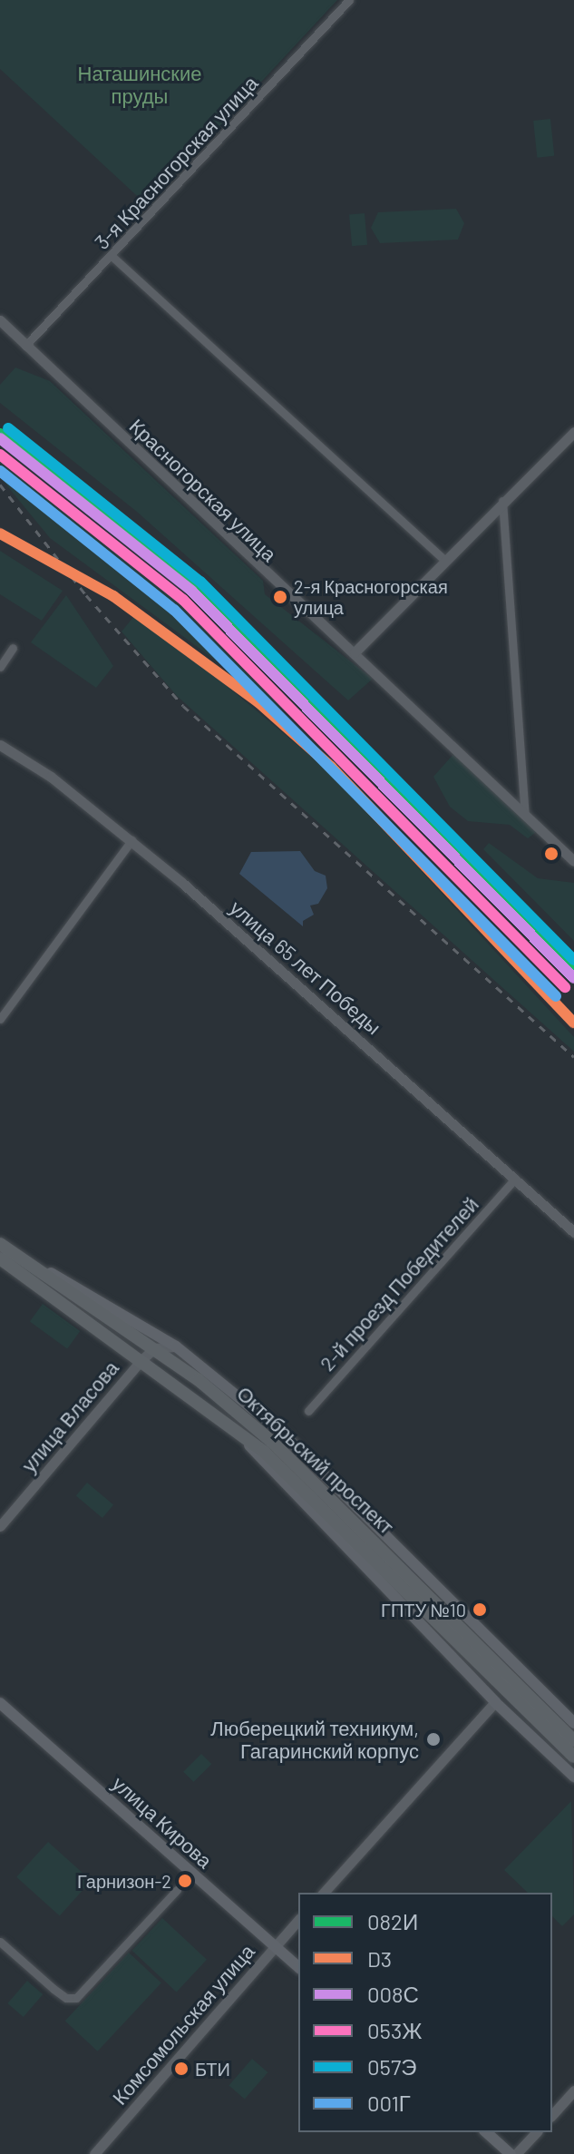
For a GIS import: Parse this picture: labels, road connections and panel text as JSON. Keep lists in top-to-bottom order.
{
  "streets": {
    "main road": ["Октябрьский проспект", "улица Кирова"],
    "street": [
      "3-я Красногорская улица",
      "Красногорская улица",
      "улица 65 лет Победы",
      "2-й проезд Победителей",
      "улица Власова",
      "Комсомольская улица"
    ]
  },
  "crossings": [
    ["3-я Красногорская улица", "Красногорская улица"],
    ["улица 65 лет Победы", "2-й проезд Победителей"],
    ["улица Власова", "Октябрьский проспект"],
    ["улица Кирова", "Комсомольская улица"]
  ],
  "parks": ["Наташинские пруды"],
  "places": [
    "2-я Красногорская улица",
    "ГПТУ №10",
    "Люберецкий техникум, Гагаринский корпус",
    "Гарнизон-2",
    "БТИ"
  ],
  "lines": [
    "transit line 057Э",
    "transit line 082И",
    "transit line 008С",
    "transit line 053Ж",
    "transit line 001Г",
    "transit line D3"
  ],
  "legend": [
    "082И",
    "D3",
    "008С",
    "053Ж",
    "057Э",
    "001Г"
  ]
}
